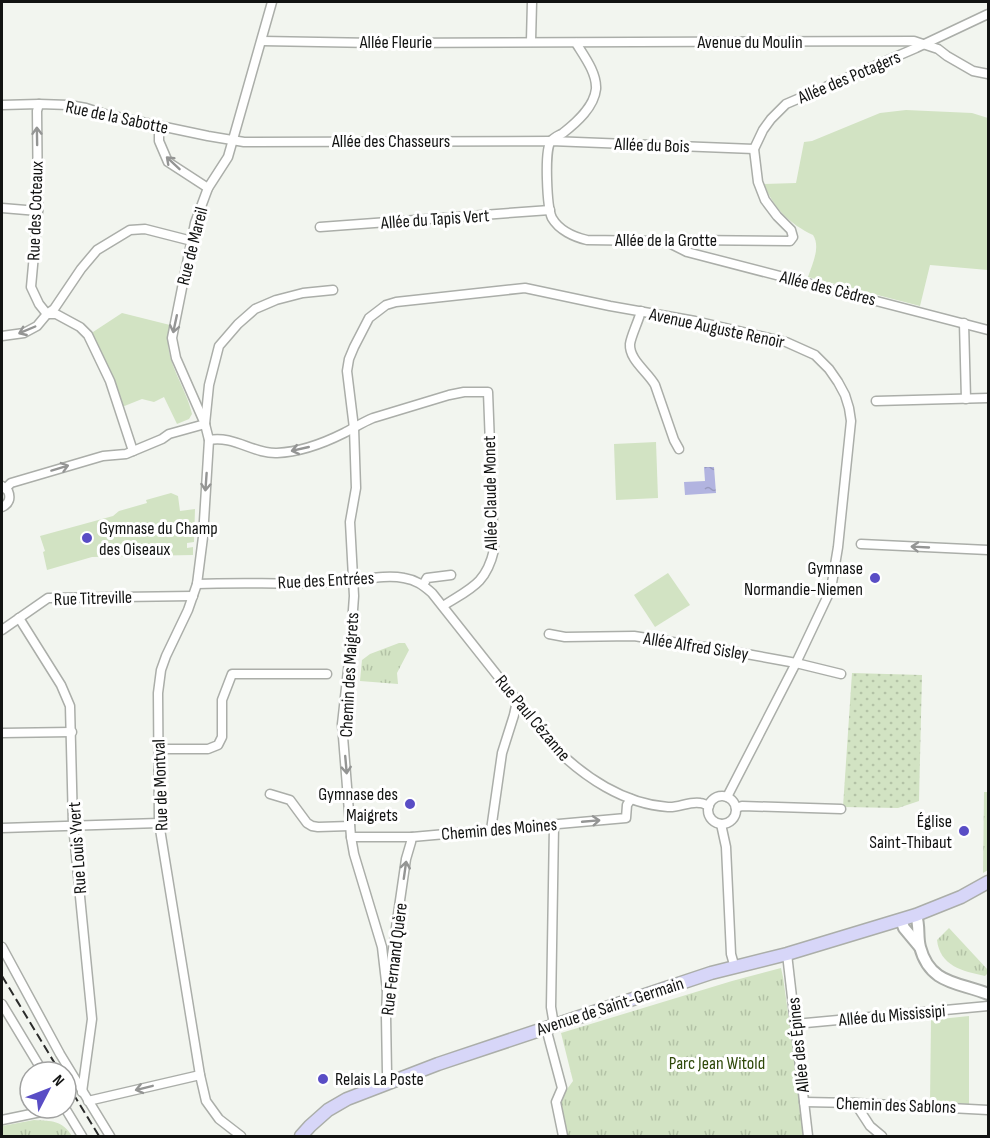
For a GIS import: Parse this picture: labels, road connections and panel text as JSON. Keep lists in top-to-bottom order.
{
  "streets": {
    "main road": ["Avenue de Saint-Germain"],
    "street": [
      "Allée Fleurie",
      "Avenue du Moulin",
      "Allée des Potagers",
      "Rue de la Sabotte",
      "Allée des Chasseurs",
      "Allée du Bois",
      "Rue des Coteaux",
      "Allée du Tapis Vert",
      "Allée de la Grotte",
      "Rue de Mareil",
      "Allée des Cèdres",
      "Avenue Auguste Renoir",
      "Allée Claude Monet",
      "Rue des Entrées",
      "Rue Titreville",
      "Allée Alfred Sisley",
      "Chemin des Maigrets",
      "Rue Paul Cézanne",
      "Rue de Montval",
      "Chemin des Moines",
      "Rue Louis Yvert",
      "Rue Fernand Quère",
      "Allée du Mississipi",
      "Allée des Épines",
      "Chemin des Sablons"
    ]
  },
  "crossings": [
    ["Allée Fleurie", "Avenue du Moulin"],
    ["Allée Fleurie", "Rue de Mareil"],
    ["Avenue du Moulin", "Allée des Potagers"],
    ["Allée des Potagers", "Allée du Bois"],
    ["Allée des Potagers", "Allée de la Grotte"],
    ["Rue de la Sabotte", "Allée des Chasseurs"],
    ["Rue de la Sabotte", "Rue des Coteaux"],
    ["Rue de la Sabotte", "Rue de Mareil"],
    ["Allée des Chasseurs", "Allée du Bois"],
    ["Allée des Chasseurs", "Rue de Mareil"],
    ["Allée du Bois", "Allée de la Grotte"],
    ["Allée du Tapis Vert", "Allée de la Grotte"],
    ["Allée de la Grotte", "Allée des Cèdres"],
    ["Rue de Mareil", "Rue de Montval"],
    ["Avenue Auguste Renoir", "Allée Claude Monet"],
    ["Avenue Auguste Renoir", "Allée Alfred Sisley"],
    ["Avenue Auguste Renoir", "Chemin des Maigrets"],
    ["Avenue Auguste Renoir", "Rue Paul Cézanne"],
    ["Allée Claude Monet", "Chemin des Maigrets"],
    ["Allée Claude Monet", "Rue Paul Cézanne"],
    ["Rue des Entrées", "Chemin des Maigrets"],
    ["Rue des Entrées", "Rue Paul Cézanne"],
    ["Rue des Entrées", "Rue de Montval"],
    ["Rue Titreville", "Rue de Montval"],
    ["Rue Titreville", "Rue Louis Yvert"],
    ["Chemin des Maigrets", "Chemin des Moines"],
    ["Chemin des Maigrets", "Rue Fernand Quère"],
    ["Rue Paul Cézanne", "Chemin des Moines"],
    ["Chemin des Moines", "Rue Fernand Quère"],
    ["Rue Fernand Quère", "Avenue de Saint-Germain"],
    ["Avenue de Saint-Germain", "Allée des Épines"],
    ["Allée du Mississipi", "Allée des Épines"],
    ["Allée des Épines", "Chemin des Sablons"]
  ],
  "one_way": [
    "Rue des Coteaux",
    "Rue de Mareil",
    "Chemin des Maigrets",
    "Rue Fernand Quère"
  ],
  "parks": ["Parc Jean Witold"],
  "places": [
    "Gymnase du Champ des Oiseaux",
    "Gymnase Normandie-Niemen",
    "Gymnase des Maigrets",
    "Église Saint-Thibaut",
    "Relais La Poste"
  ],
  "north": "top right"
}
